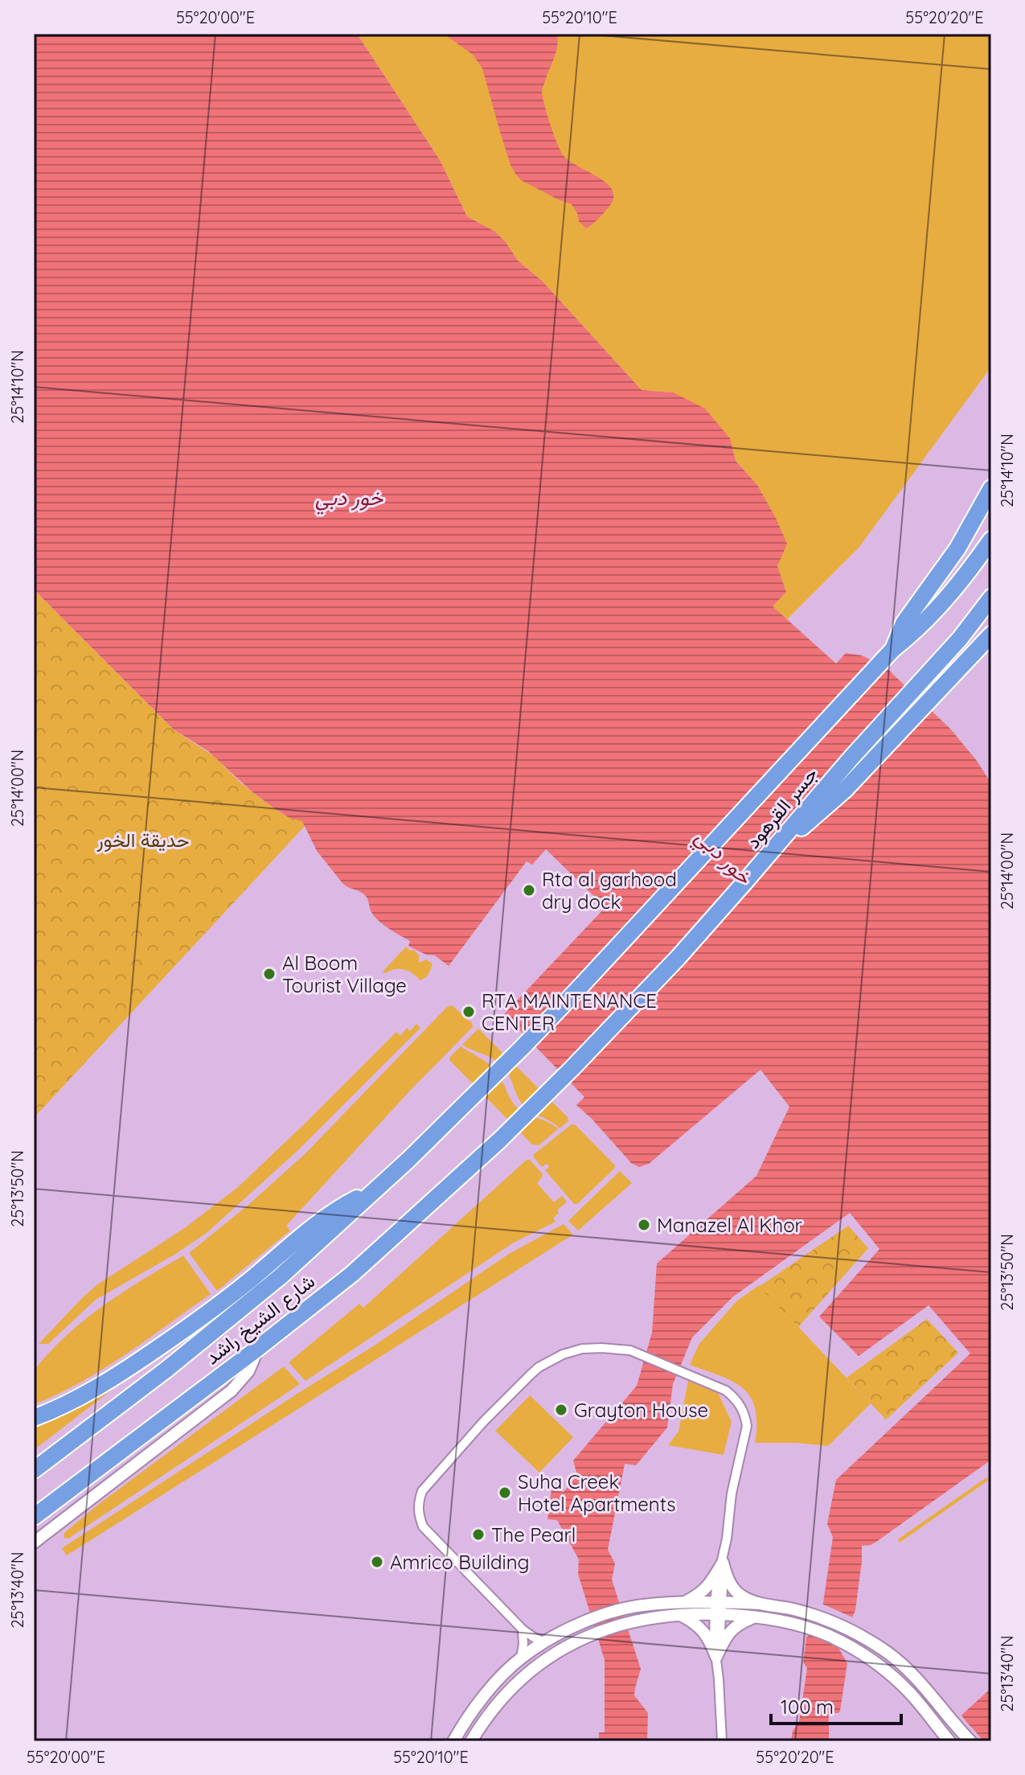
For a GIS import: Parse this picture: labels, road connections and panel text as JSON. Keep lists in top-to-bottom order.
{
  "streets": {
    "highway": ["جسر القرهود", "شارع الشيخ راشد"]
  },
  "crossings": [
    ["جسر القرهود", "شارع الشيخ راشد"]
  ],
  "water": ["خور دبي"],
  "parks": ["حديقة الخور"],
  "places": [
    "Rta al garhood dry dock",
    "Al Boom Tourist Village",
    "RTA MAINTENANCE CENTER",
    "Manazel Al Khor",
    "Grayton House",
    "Suha Creek Hotel Apartments",
    "The Pearl",
    "Amrico Building"
  ],
  "scale_bar": "100 m",
  "coordinates": [
    "55°20'00\"E",
    "55°20'10\"E",
    "55°20'20\"E",
    "25°14'10\"N",
    "25°14'00\"N",
    "25°13'50\"N",
    "25°13'40\"N"
  ]
}
